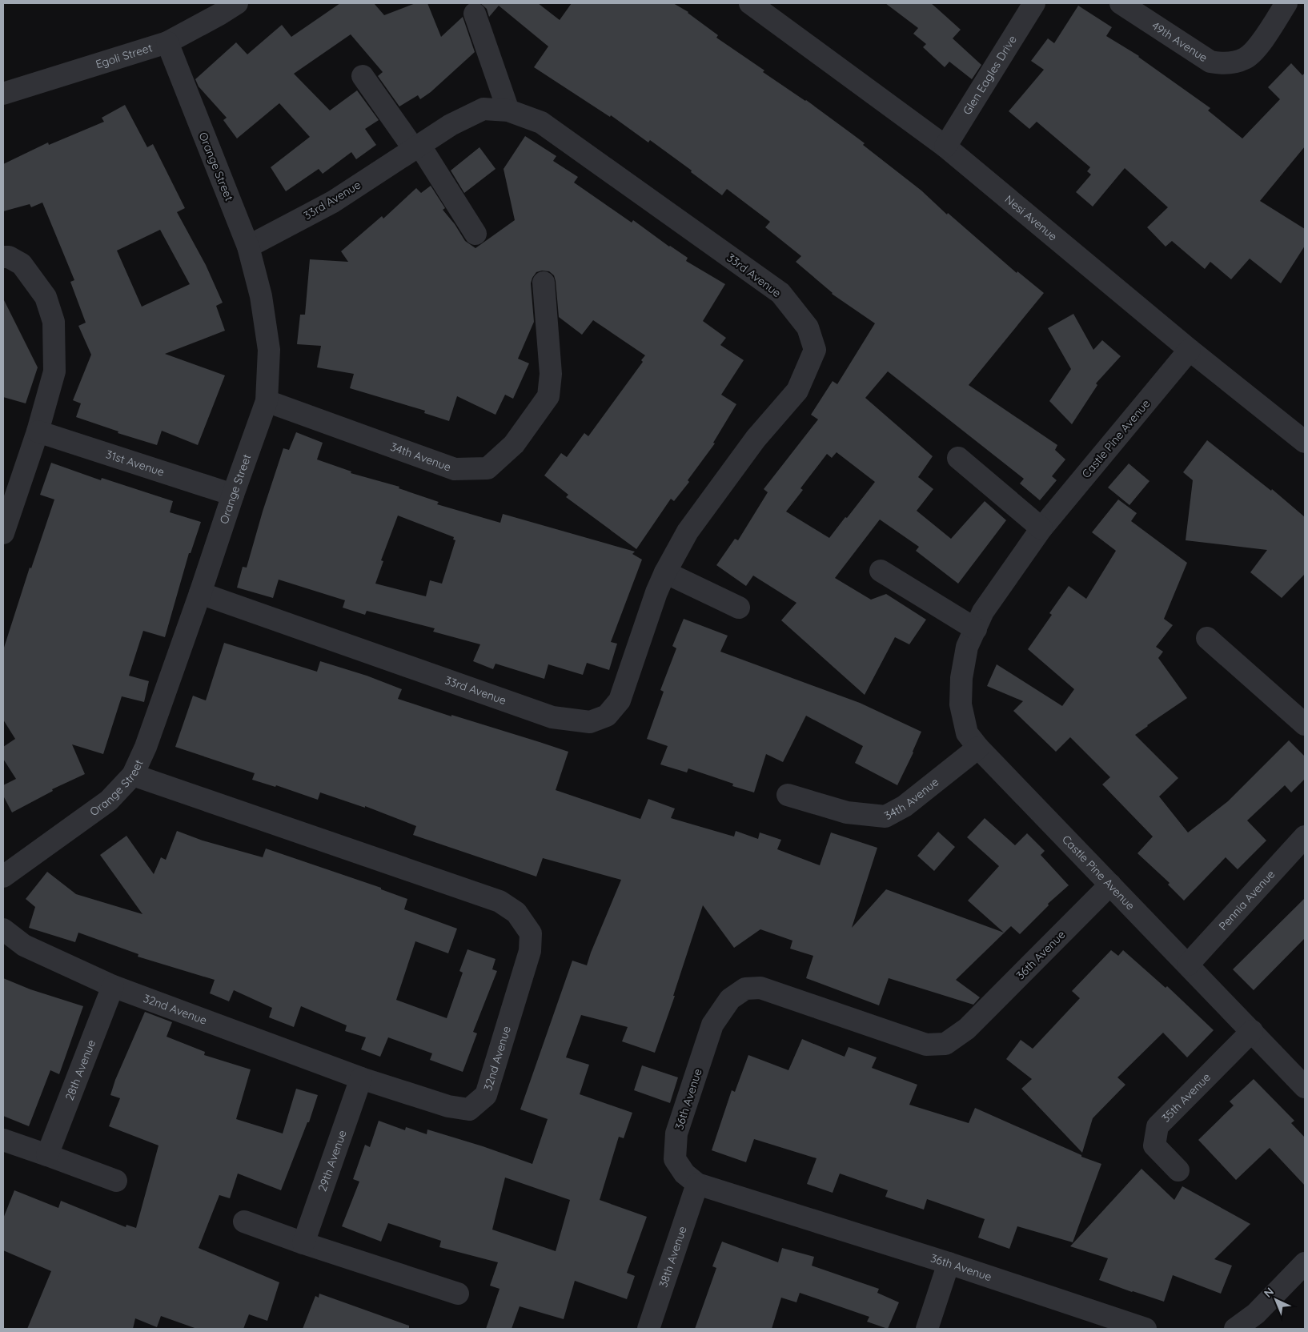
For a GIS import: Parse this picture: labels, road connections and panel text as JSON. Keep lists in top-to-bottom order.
{
  "streets": {
    "street": [
      "49th Avenue",
      "Egoli Street",
      "Glen Eagles Drive",
      "Orange Street",
      "33rd Avenue",
      "Nesi Avenue",
      "Castle Pine Avenue",
      "34th Avenue",
      "31st Avenue",
      "Pennia Avenue",
      "36th Avenue",
      "32nd Avenue",
      "28th Avenue",
      "35th Avenue",
      "29th Avenue",
      "38th Avenue"
    ]
  },
  "crossings": [
    ["Egoli Street", "Orange Street"],
    ["Glen Eagles Drive", "Nesi Avenue"],
    ["Orange Street", "33rd Avenue"],
    ["Orange Street", "34th Avenue"],
    ["Orange Street", "31st Avenue"],
    ["Orange Street", "32nd Avenue"],
    ["Nesi Avenue", "Castle Pine Avenue"],
    ["Castle Pine Avenue", "34th Avenue"],
    ["Castle Pine Avenue", "Pennia Avenue"],
    ["Castle Pine Avenue", "36th Avenue"],
    ["Castle Pine Avenue", "35th Avenue"],
    ["36th Avenue", "38th Avenue"],
    ["32nd Avenue", "28th Avenue"],
    ["32nd Avenue", "29th Avenue"]
  ],
  "north": "top left"
}
